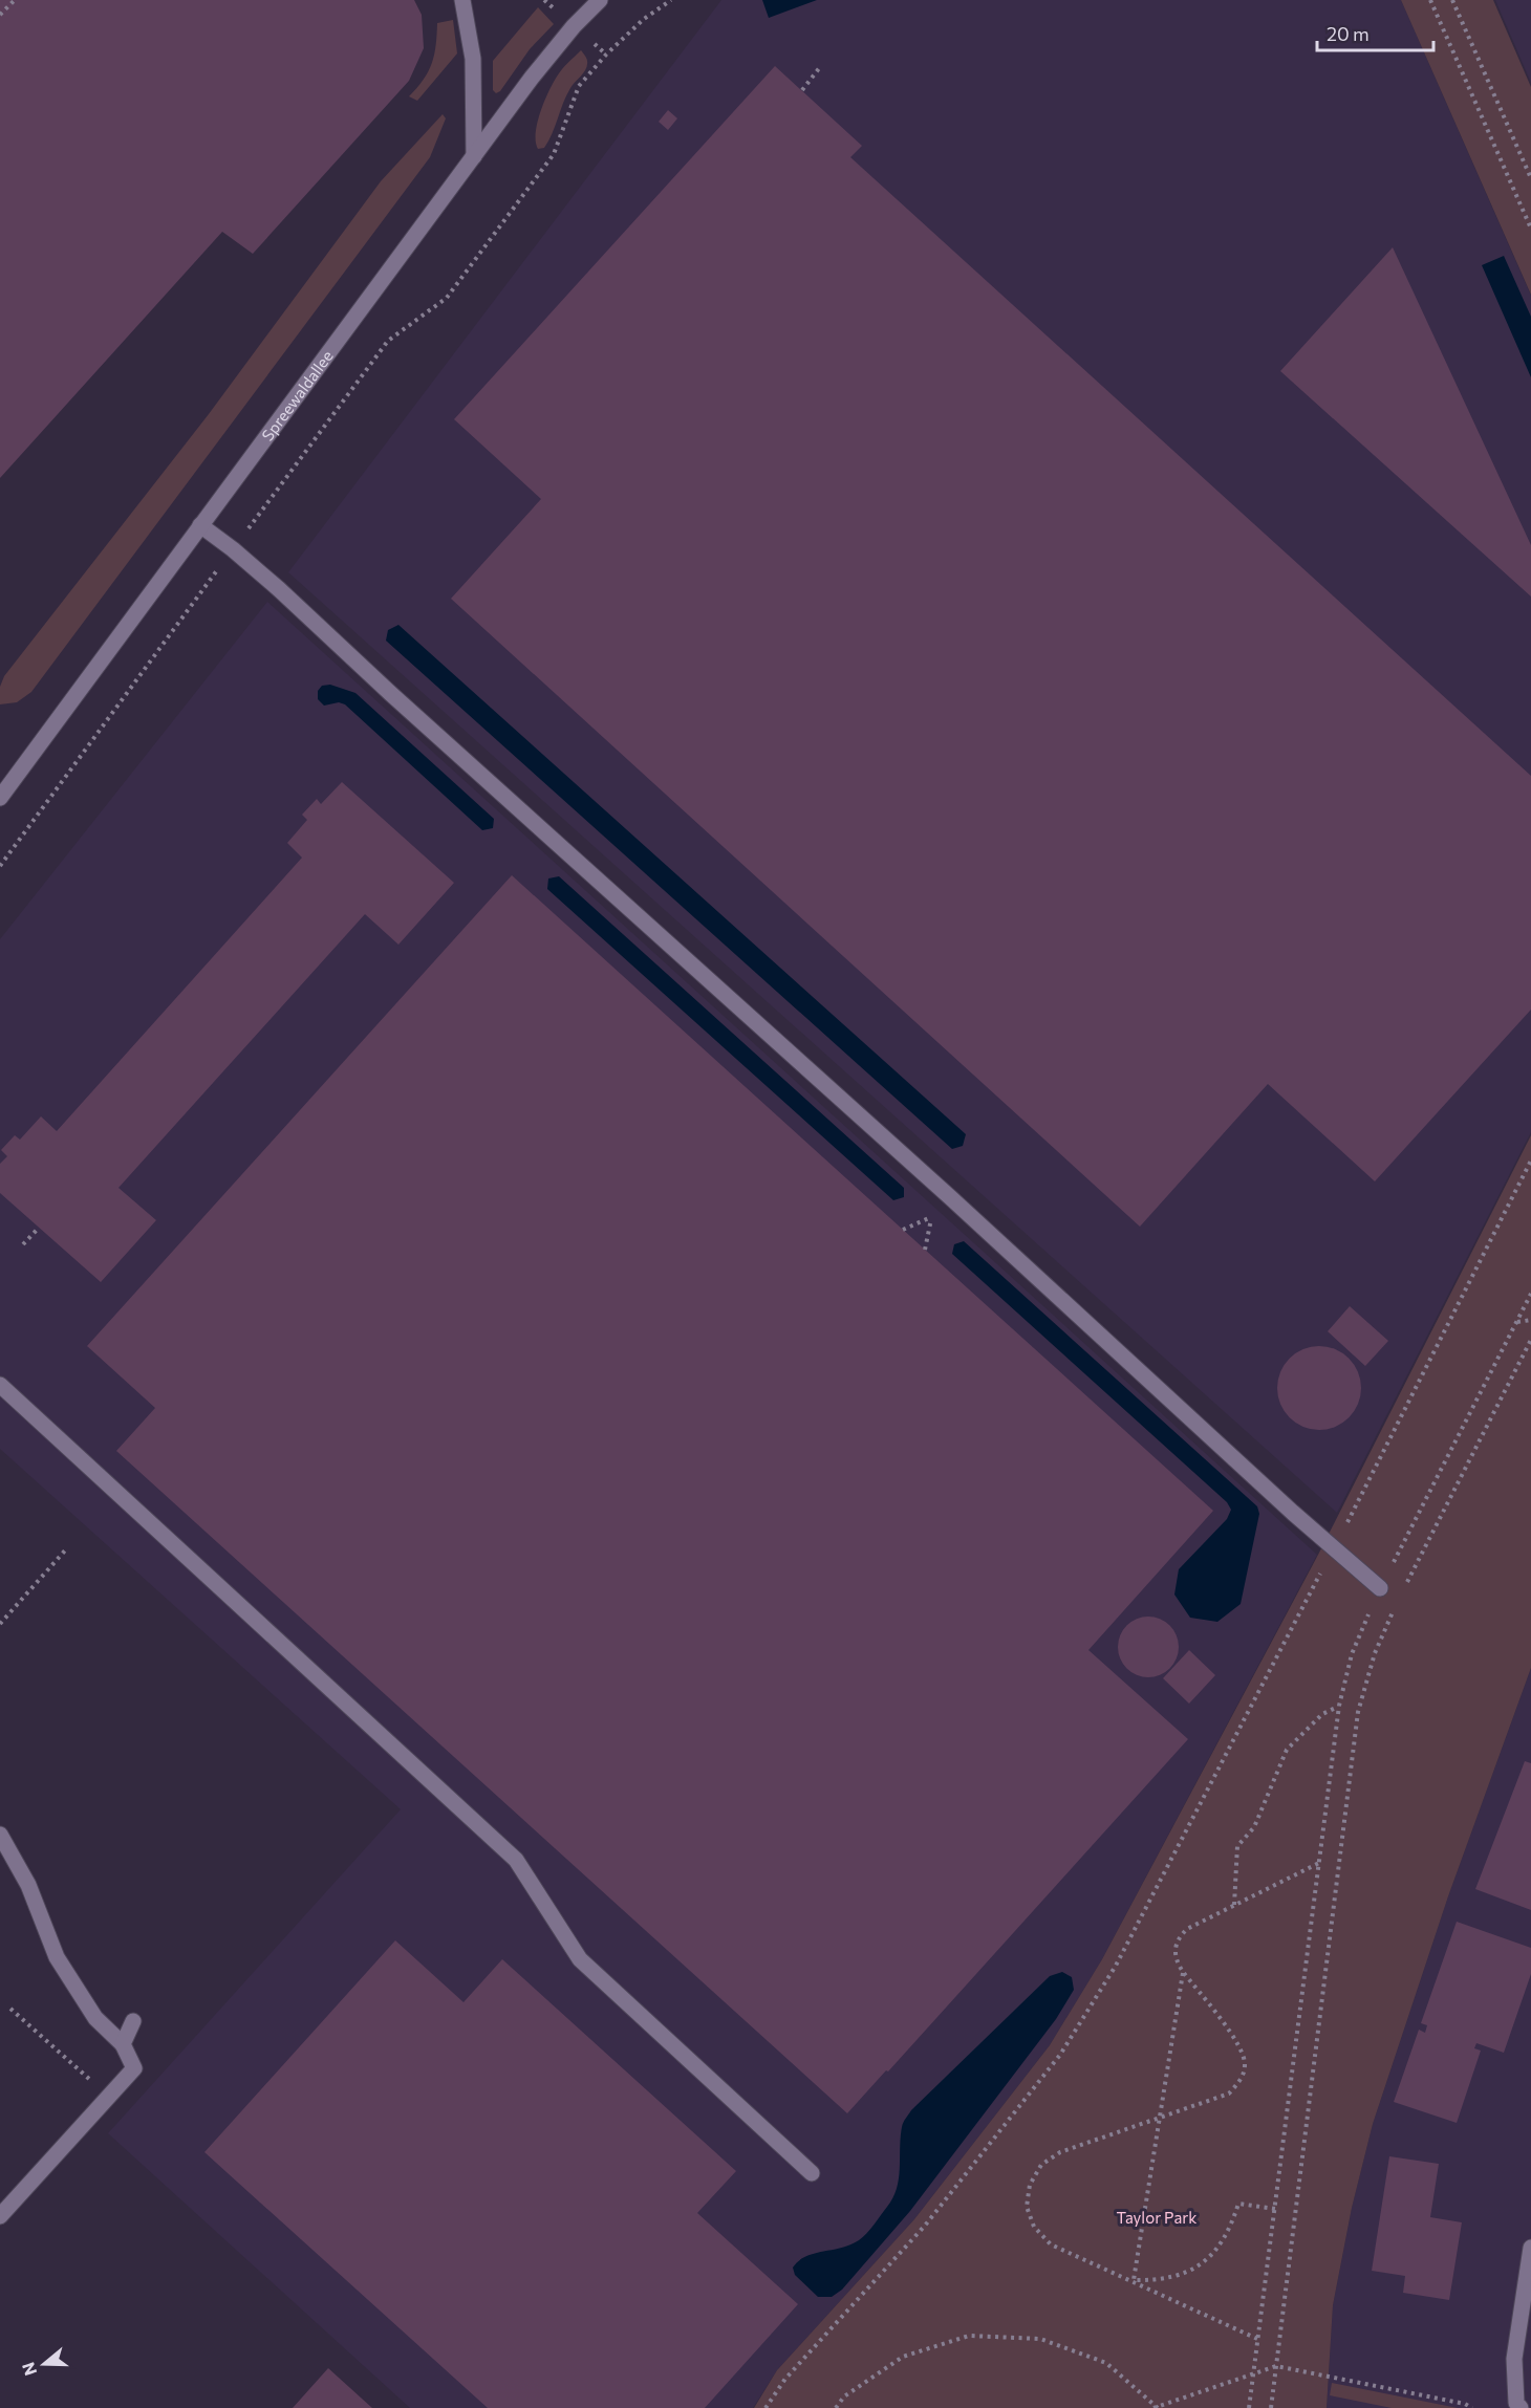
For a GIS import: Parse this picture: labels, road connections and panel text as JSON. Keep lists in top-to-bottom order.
{
  "streets": {
    "street": ["Spreewaldallee"]
  },
  "parks": ["Taylor Park"],
  "scale_bar": "20 m",
  "north": "left"
}
